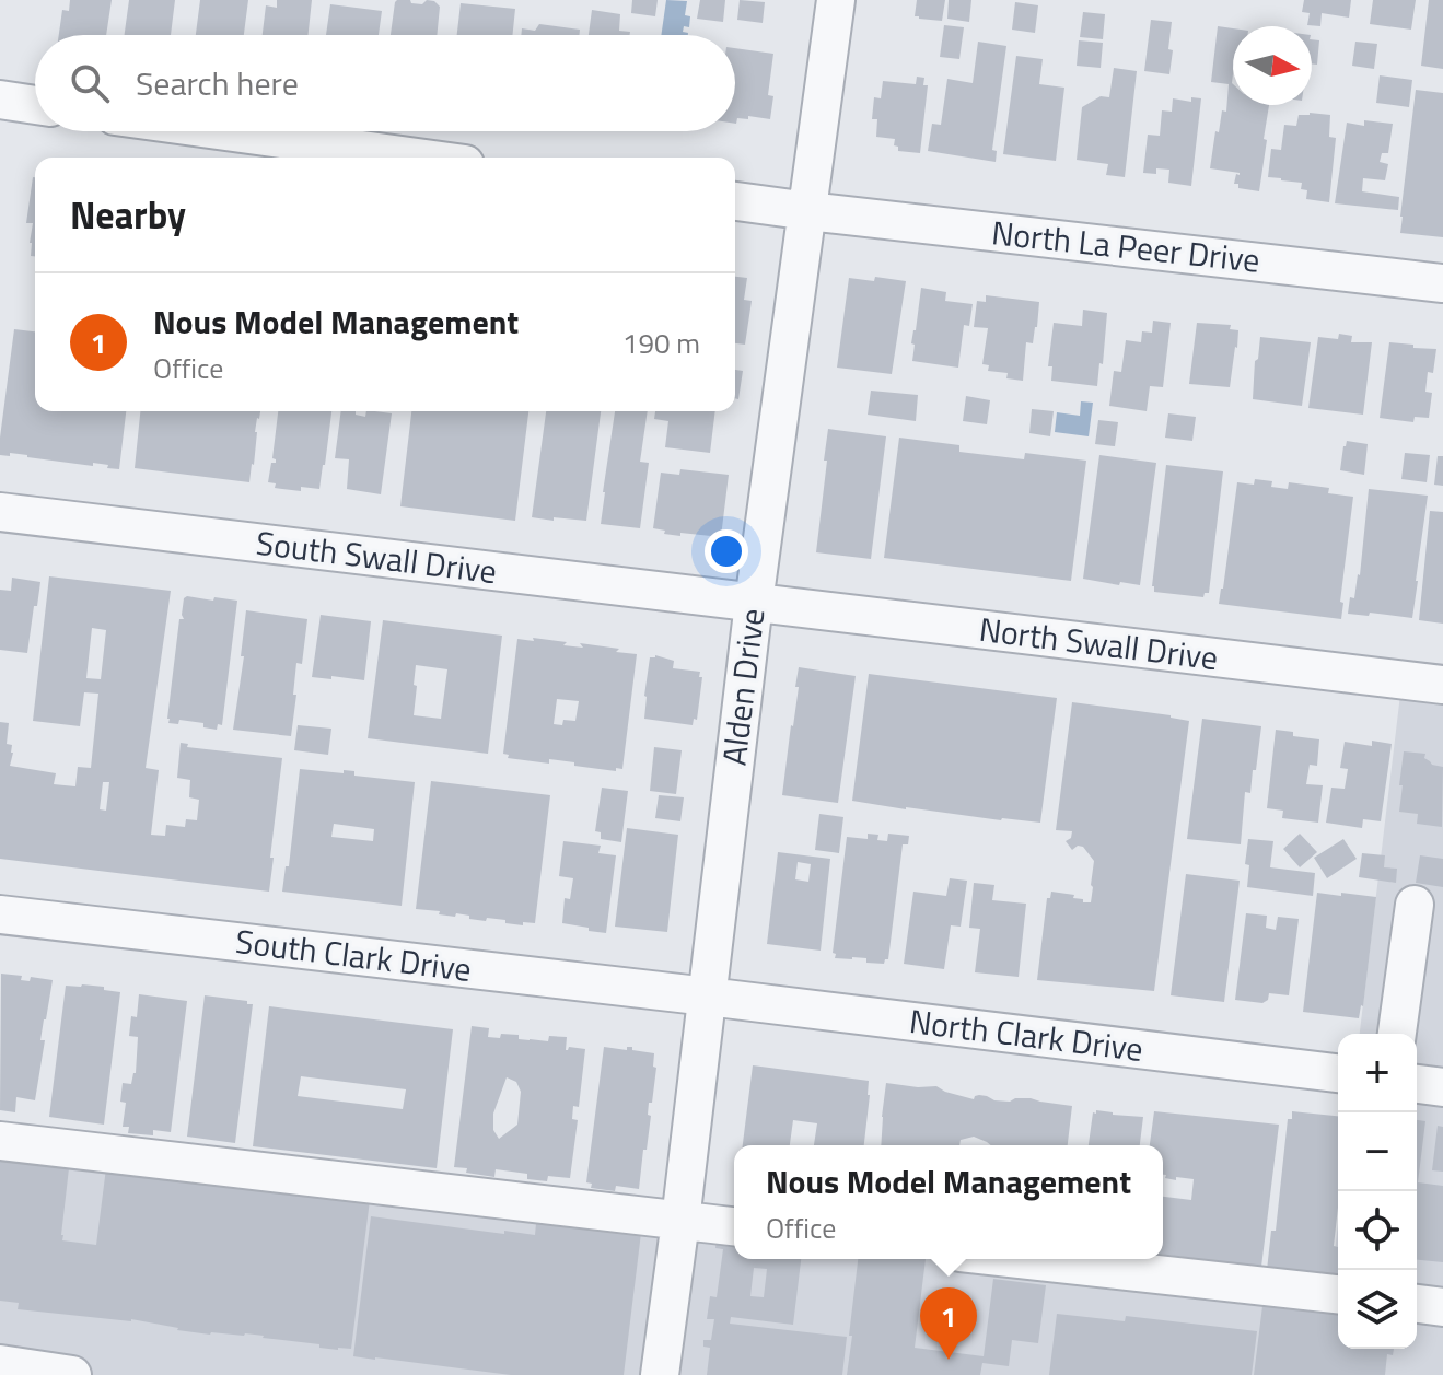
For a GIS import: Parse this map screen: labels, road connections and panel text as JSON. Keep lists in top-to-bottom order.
{
  "streets": {
    "street": [
      "North La Peer Drive",
      "South Swall Drive",
      "North Swall Drive",
      "Alden Drive",
      "South Clark Drive",
      "North Clark Drive"
    ]
  },
  "crossings": [
    ["North La Peer Drive", "Alden Drive"],
    ["South Swall Drive", "North Swall Drive"],
    ["South Swall Drive", "Alden Drive"],
    ["North Swall Drive", "Alden Drive"],
    ["Alden Drive", "South Clark Drive"],
    ["Alden Drive", "North Clark Drive"],
    ["South Clark Drive", "North Clark Drive"]
  ],
  "north": "right",
  "page": {
    "search": "Search here",
    "heading": "Nearby",
    "list": [
      {
        "mark": "1",
        "name": "Nous Model Management",
        "note": "Office",
        "value": "190 m"
      }
    ],
    "map_buttons": ["+", "−"],
    "popup": ["Nous Model Management", "Office"],
    "pins": "1"
  }
}
